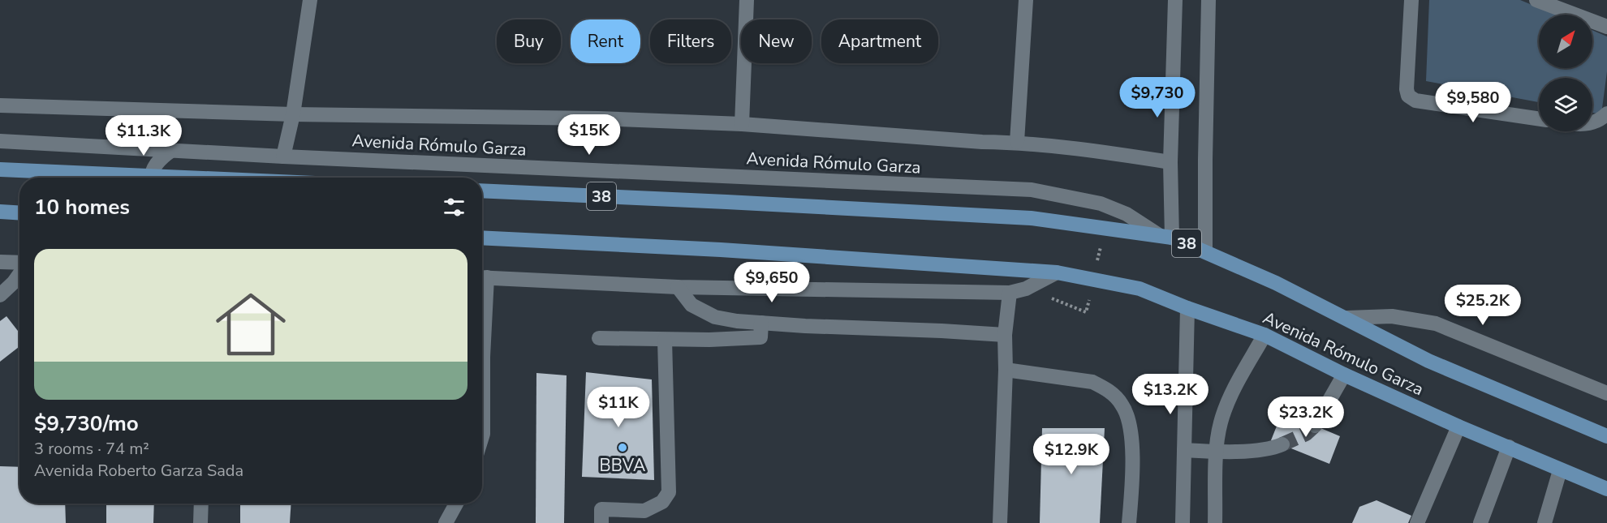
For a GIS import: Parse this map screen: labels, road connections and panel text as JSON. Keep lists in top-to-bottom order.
{
  "streets": {
    "main road": ["Avenida Rómulo Garza", "38"]
  },
  "places": ["BBVA"],
  "north": "top right",
  "page": {
    "chip": [
      "Buy",
      "Rent",
      "Filters",
      "New",
      "Apartment"
    ],
    "price": [
      "$9,730",
      "$9,580",
      "$15K",
      "$11.3K",
      "$9,650",
      "$25.2K",
      "$13.2K",
      "$11K",
      "$23.2K",
      "$12.9K"
    ],
    "heading": "10 homes",
    "list": [
      {
        "name": "$9,730/mo",
        "note": "3 rooms · 74 m² · Avenida Roberto Garza Sada"
      }
    ]
  }
}
